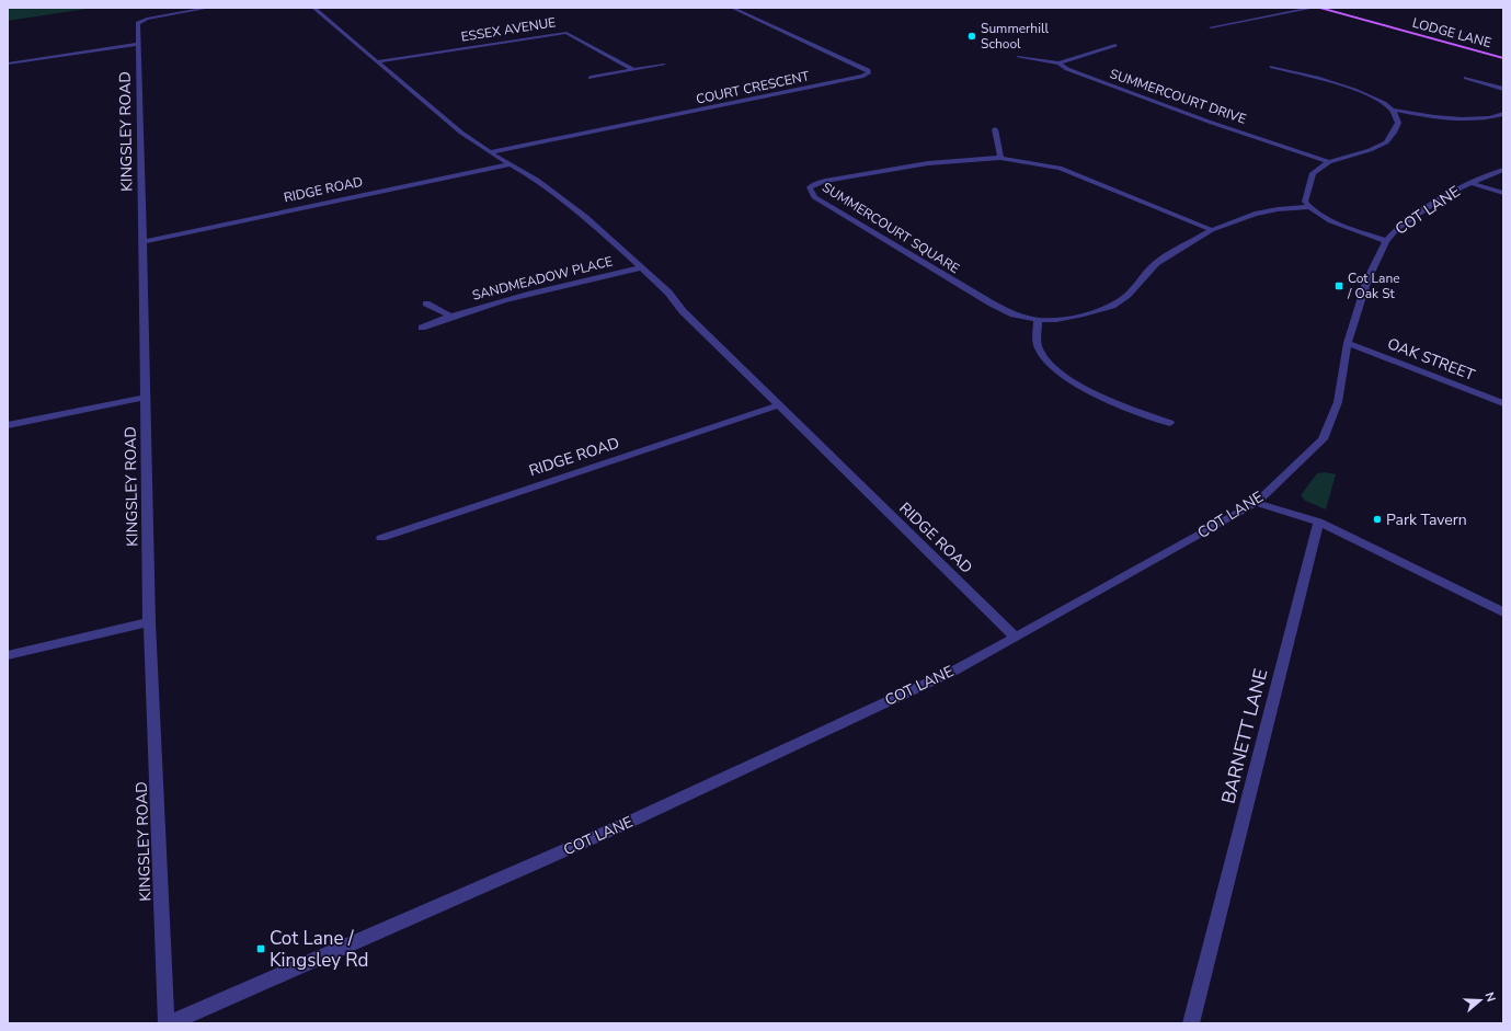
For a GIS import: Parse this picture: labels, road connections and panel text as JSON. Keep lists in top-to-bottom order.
{
  "streets": {
    "main road": ["LODGE LANE"],
    "street": [
      "ESSEX AVENUE",
      "COURT CRESCENT",
      "SUMMERCOURT DRIVE",
      "KINGSLEY ROAD",
      "RIDGE ROAD",
      "COT LANE",
      "SUMMERCOURT SQUARE",
      "SANDMEADOW PLACE",
      "OAK STREET",
      "BARNETT LANE"
    ]
  },
  "crossings": [
    ["ESSEX AVENUE", "RIDGE ROAD"],
    ["COURT CRESCENT", "RIDGE ROAD"],
    ["KINGSLEY ROAD", "RIDGE ROAD"],
    ["KINGSLEY ROAD", "COT LANE"],
    ["RIDGE ROAD", "COT LANE"],
    ["RIDGE ROAD", "SANDMEADOW PLACE"],
    ["COT LANE", "OAK STREET"]
  ],
  "places": {
    "other": ["Summerhill School", "Park Tavern"],
    "transit": ["Cot Lane / Oak St", "Cot Lane / Kingsley Rd"]
  },
  "north": "right"
}
